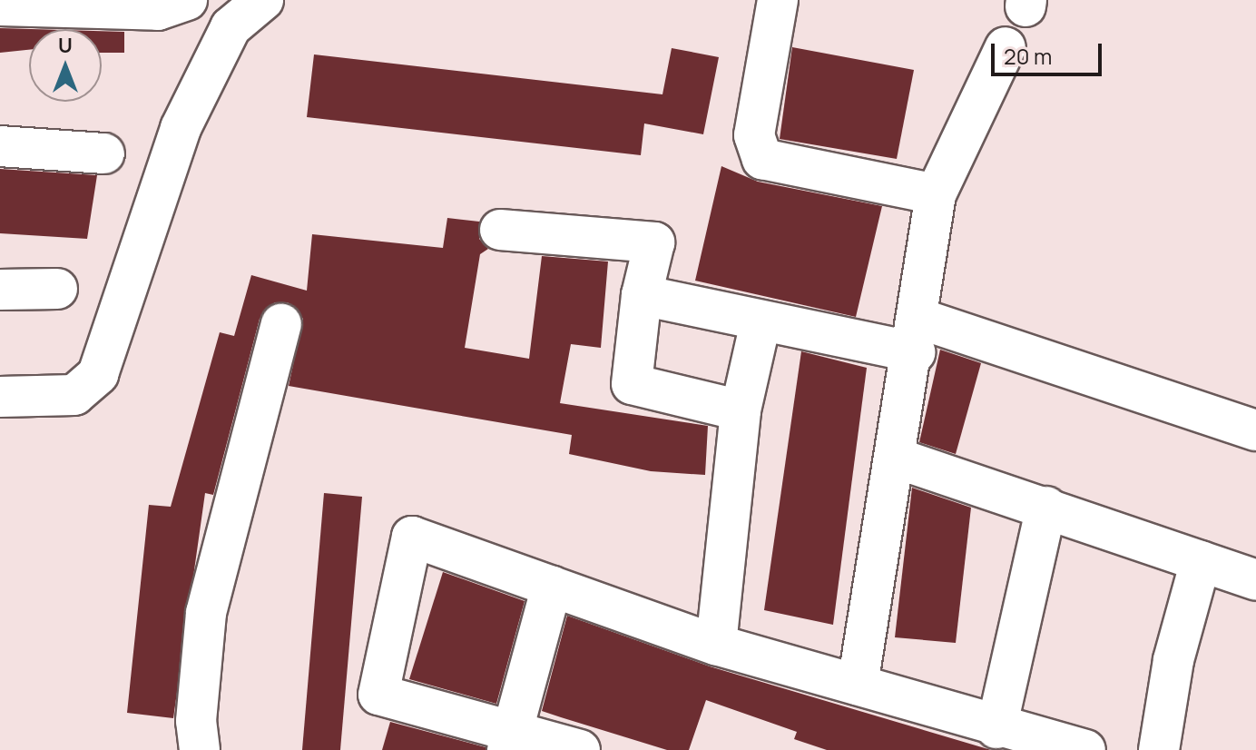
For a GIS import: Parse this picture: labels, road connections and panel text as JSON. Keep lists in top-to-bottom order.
{
  "scale_bar": "20 m",
  "north": "top"
}
